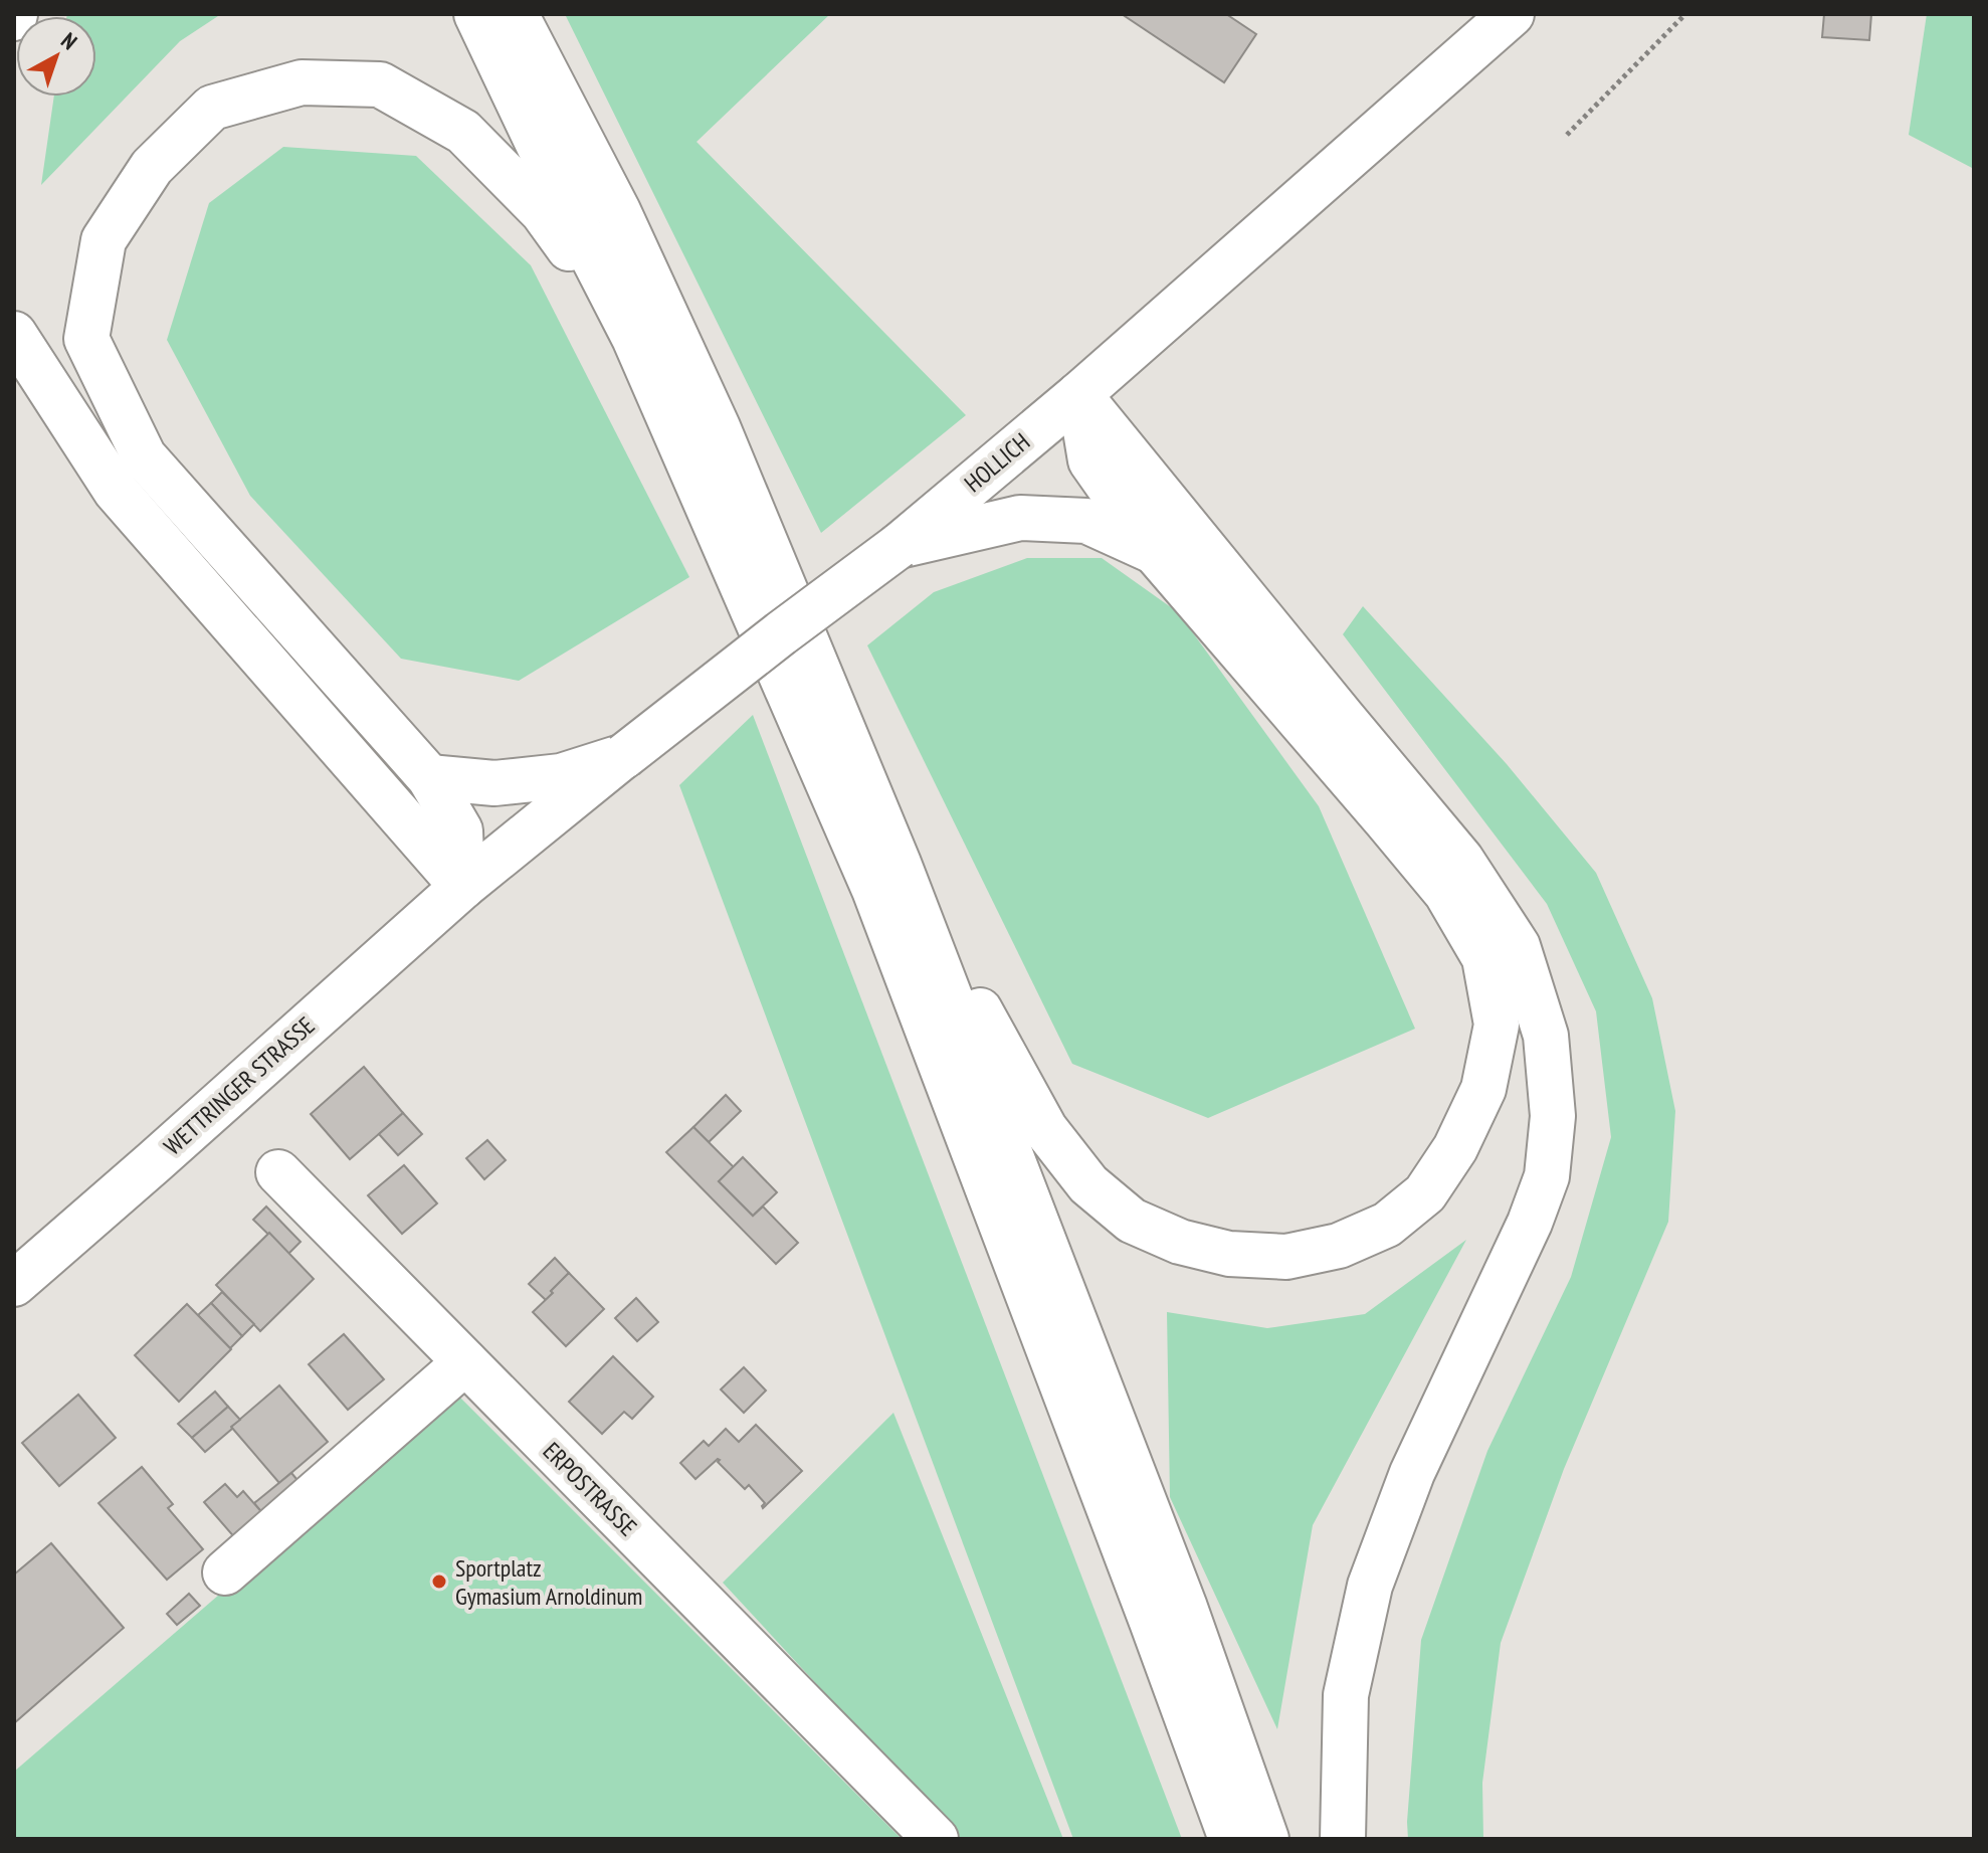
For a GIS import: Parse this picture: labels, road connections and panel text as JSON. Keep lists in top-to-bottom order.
{
  "streets": {
    "main road": ["HOLLICH", "WETTRINGER STRASSE", "ERPOSTRASSE"]
  },
  "crossings": [
    ["HOLLICH", "WETTRINGER STRASSE"]
  ],
  "places": ["Sportplatz Gymasium Arnoldinum"],
  "north": "top right"
}
